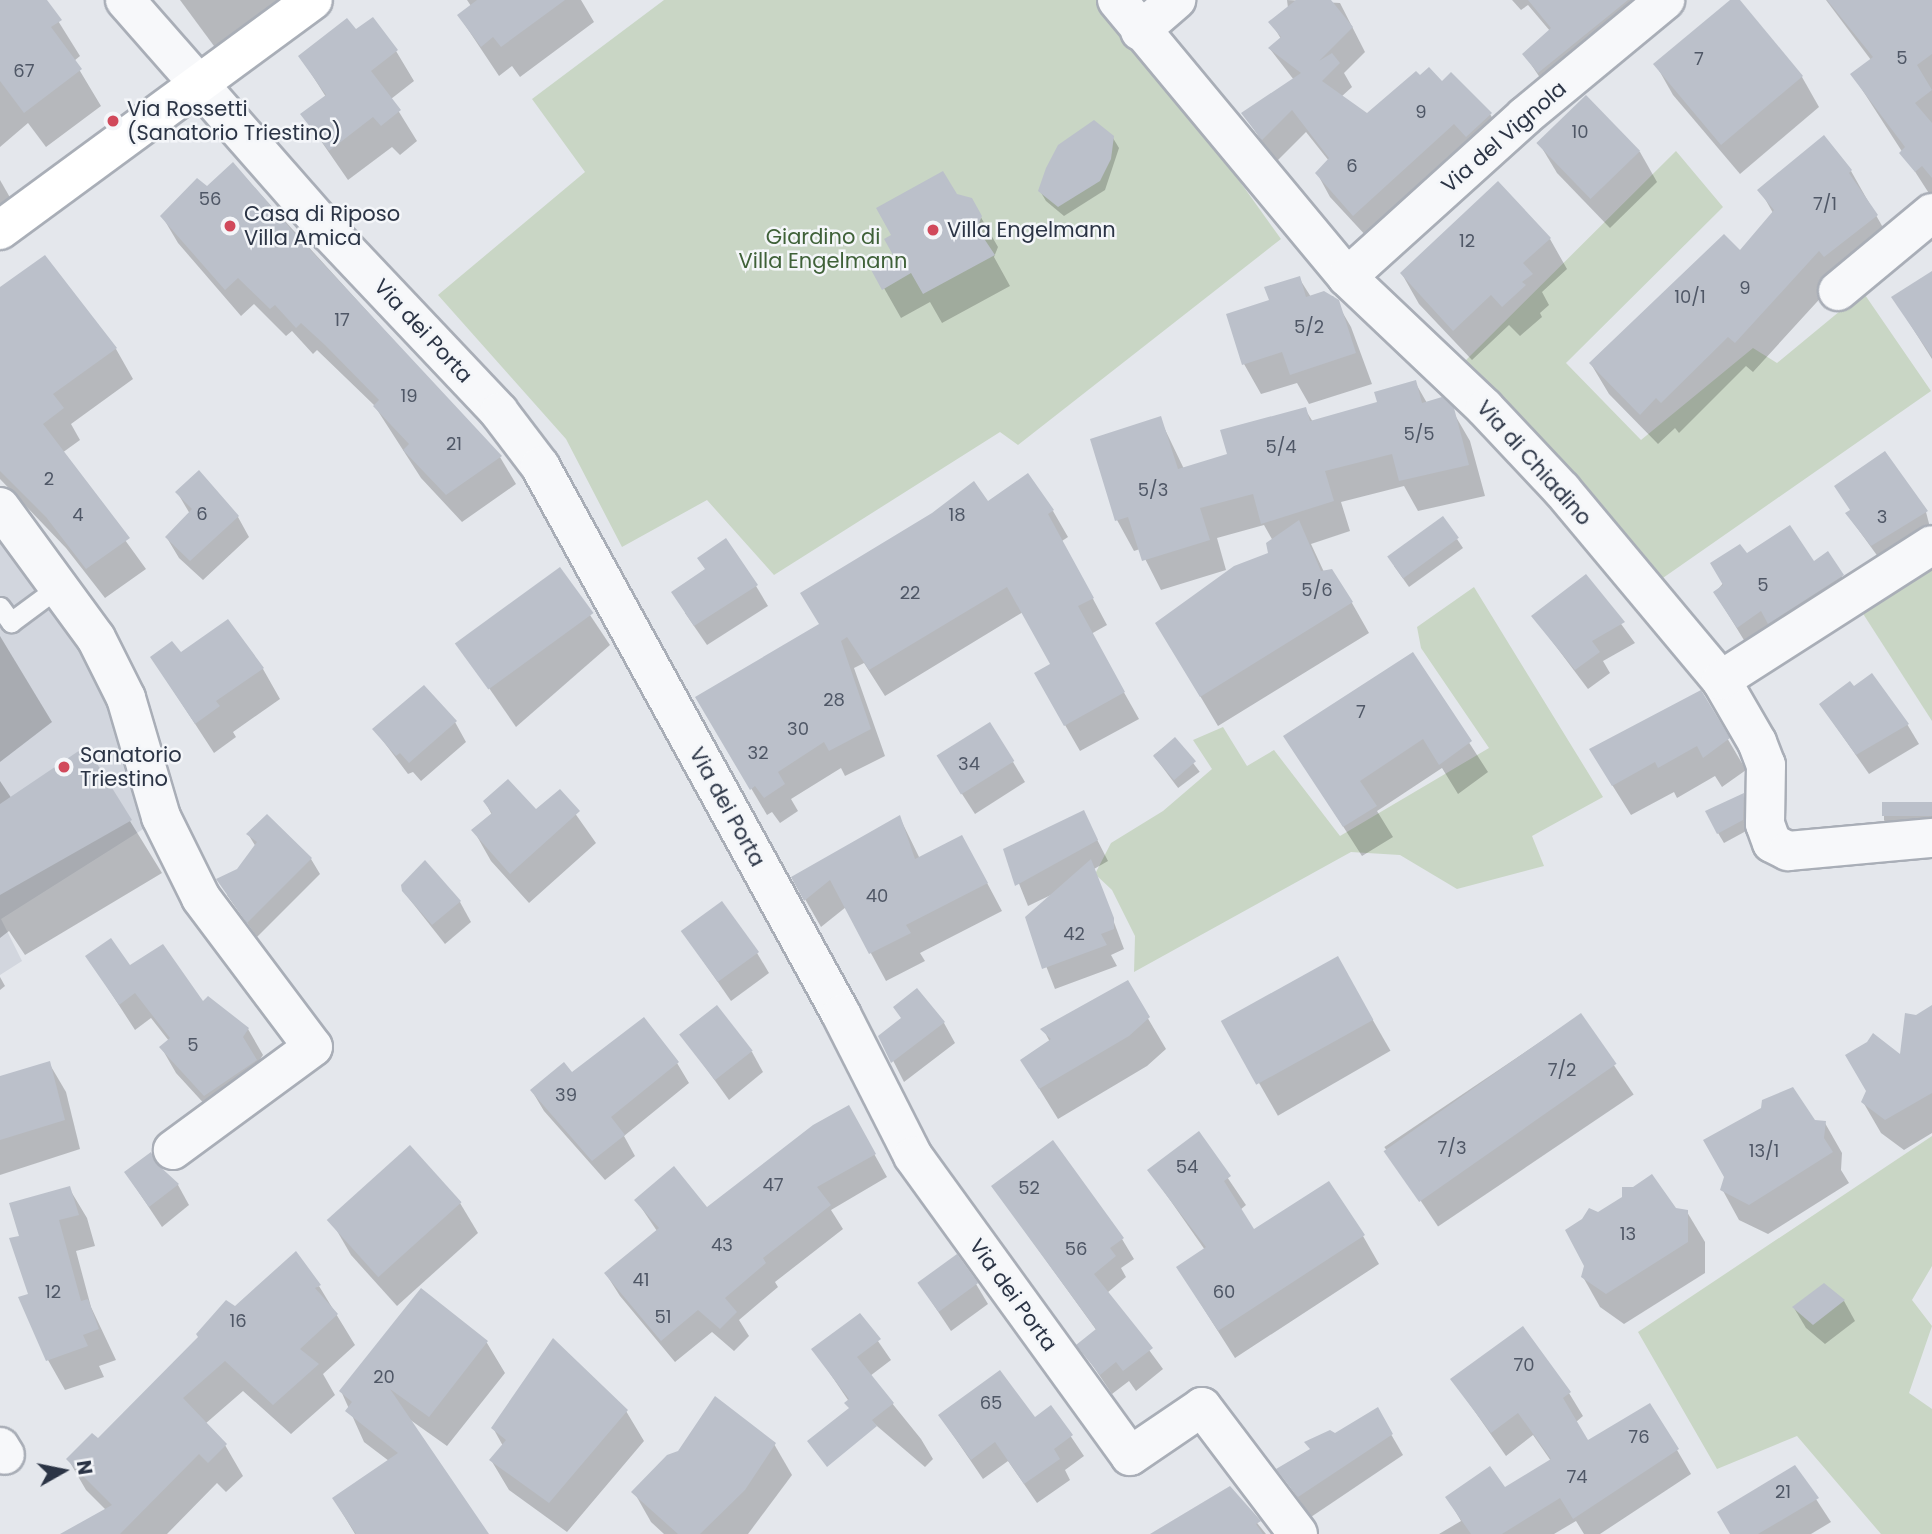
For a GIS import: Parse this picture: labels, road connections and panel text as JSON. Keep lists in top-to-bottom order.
{
  "streets": {
    "street": ["Via del Vignola", "Via dei Porta", "Via di Chiadino"]
  },
  "crossings": [
    ["Via del Vignola", "Via di Chiadino"]
  ],
  "parks": ["Giardino di Villa Engelmann"],
  "places": [
    "Via Rossetti (Sanatorio Triestino)",
    "Casa di Riposo Villa Amica",
    "Villa Engelmann",
    "Sanatorio Triestino"
  ],
  "house_numbers": [
    "5",
    "7",
    "67",
    "9",
    "10",
    "6",
    "56",
    "7/1",
    "12",
    "9",
    "10/1",
    "17",
    "5/2",
    "19",
    "5/5",
    "21",
    "5/4",
    "2",
    "5/3",
    "6",
    "4",
    "18",
    "3",
    "5",
    "5/6",
    "22",
    "28",
    "7",
    "30",
    "32",
    "34",
    "40",
    "42",
    "5",
    "7/2",
    "39",
    "7/3",
    "13/1",
    "54",
    "47",
    "52",
    "13",
    "43",
    "56",
    "41",
    "12",
    "60",
    "51",
    "16",
    "70",
    "20",
    "65",
    "76",
    "74",
    "21"
  ],
  "north": "right"
}
